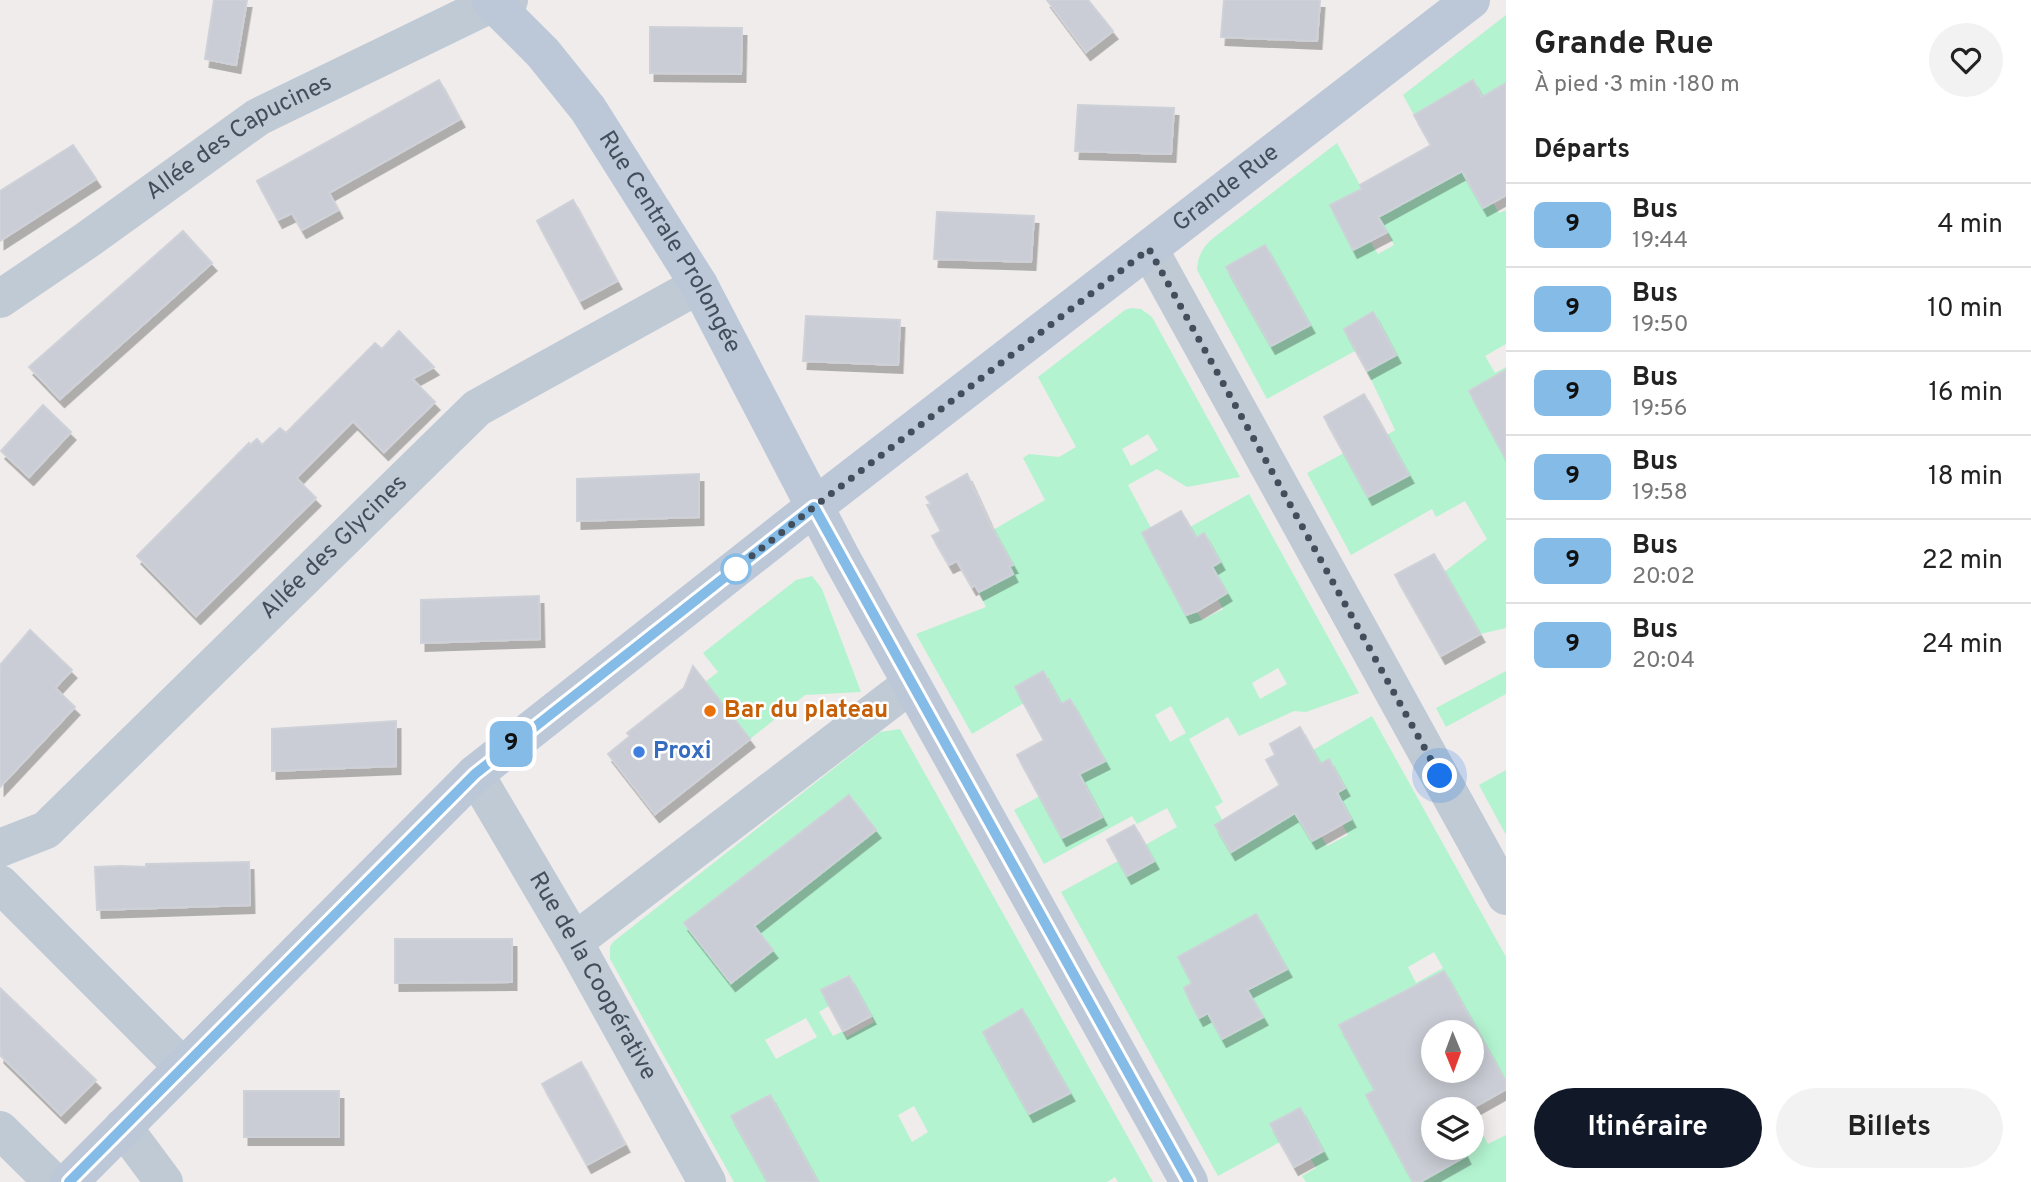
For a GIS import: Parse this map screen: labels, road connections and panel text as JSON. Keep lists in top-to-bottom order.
{
  "streets": {
    "street": [
      "Allée des Capucines",
      "Grande Rue",
      "Rue Centrale Prolongée",
      "Allée des Glycines",
      "Rue de la Coopérative"
    ]
  },
  "crossings": [
    ["Allée des Capucines", "Rue Centrale Prolongée"],
    ["Grande Rue", "Rue Centrale Prolongée"],
    ["Grande Rue", "Rue de la Coopérative"],
    ["Rue Centrale Prolongée", "Allée des Glycines"]
  ],
  "places": ["Bar du plateau", "Proxi"],
  "lines": ["bus line 9"],
  "north": "bottom",
  "page": {
    "on_map": "9",
    "heading": [
      ["Grande Rue", "À pied · 3 min · 180 m"],
      "Départs"
    ],
    "list": [
      {
        "mark": "9",
        "name": "Bus",
        "note": "19:44",
        "value": "4 min"
      },
      {
        "mark": "9",
        "name": "Bus",
        "note": "19:50",
        "value": "10 min"
      },
      {
        "mark": "9",
        "name": "Bus",
        "note": "19:56",
        "value": "16 min"
      },
      {
        "mark": "9",
        "name": "Bus",
        "note": "19:58",
        "value": "18 min"
      },
      {
        "mark": "9",
        "name": "Bus",
        "note": "20:02",
        "value": "22 min"
      },
      {
        "mark": "9",
        "name": "Bus",
        "note": "20:04",
        "value": "24 min"
      }
    ],
    "buttons": ["Itinéraire", "Billets"]
  }
}
